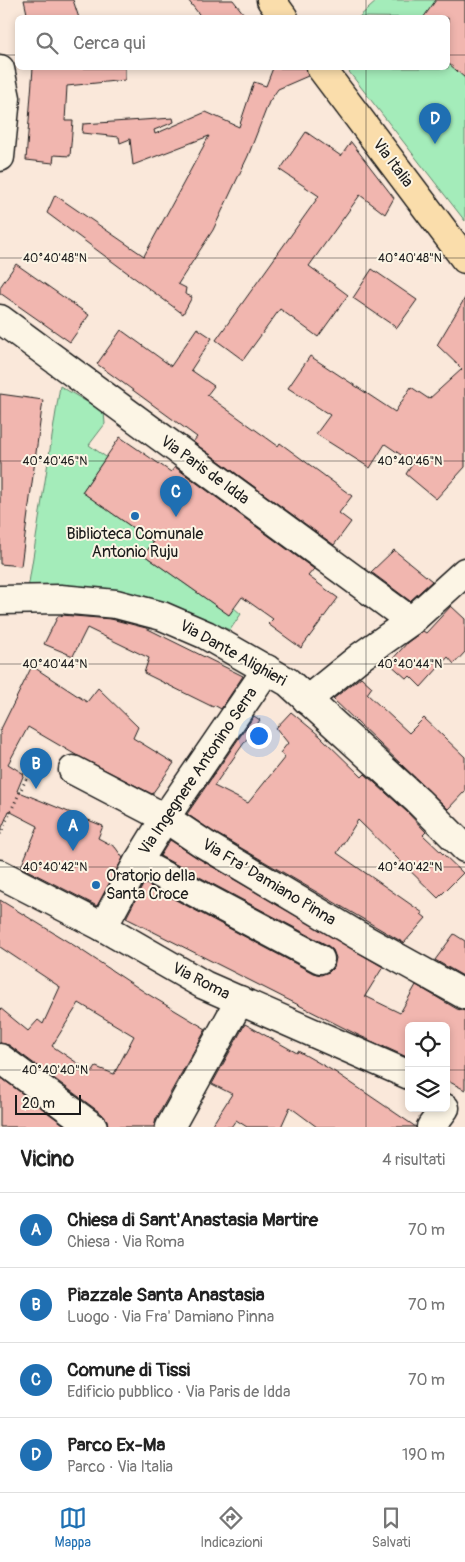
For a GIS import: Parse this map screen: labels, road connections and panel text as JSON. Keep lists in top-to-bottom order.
{
  "streets": {
    "main road": ["Via Italia"],
    "street": [
      "Via Paris de Idda",
      "Via Dante Alighieri",
      "Via Ingegnere Antonino Serra",
      "Via Fra' Damiano Pinna",
      "Via Roma"
    ]
  },
  "crossings": [
    ["Via Dante Alighieri", "Via Ingegnere Antonino Serra"],
    ["Via Ingegnere Antonino Serra", "Via Fra' Damiano Pinna"],
    ["Via Ingegnere Antonino Serra", "Via Roma"]
  ],
  "places": ["Biblioteca Comunale Antonio Ruju", "Oratorio della Santa Croce"],
  "scale_bar": "20 m",
  "page": {
    "search": "Cerca qui",
    "pins": [
      "D",
      "C",
      "B",
      "A"
    ],
    "scale": "20 m",
    "heading": ["Vicino", "4 risultati"],
    "list": [
      {
        "mark": "A",
        "name": "Chiesa di Sant'Anastasia Martire",
        "note": "Chiesa · Via Roma",
        "value": "70 m"
      },
      {
        "mark": "B",
        "name": "Piazzale Santa Anastasia",
        "note": "Luogo · Via Fra' Damiano Pinna",
        "value": "70 m"
      },
      {
        "mark": "C",
        "name": "Comune di Tissi",
        "note": "Edificio pubblico · Via Paris de Idda",
        "value": "70 m"
      },
      {
        "mark": "D",
        "name": "Parco Ex-Ma",
        "note": "Parco · Via Italia",
        "value": "190 m"
      }
    ],
    "nav": ["Mappa", "Indicazioni", "Salvati"]
  },
  "coordinates": [
    "40°40'48\"N",
    "40°40'46\"N",
    "40°40'44\"N",
    "40°40'42\"N",
    "40°40'40\"N"
  ]
}
